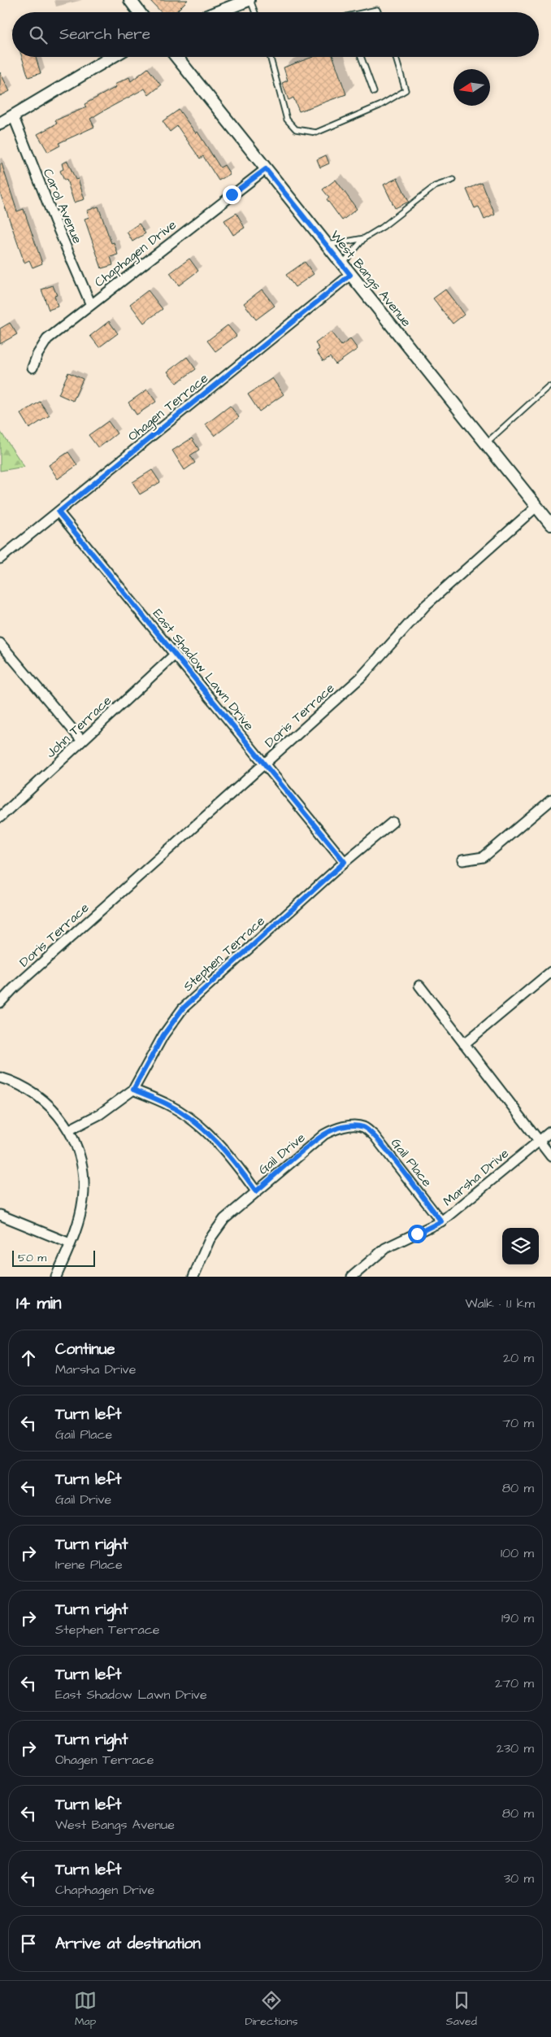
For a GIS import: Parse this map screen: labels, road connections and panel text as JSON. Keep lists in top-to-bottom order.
{
  "streets": {
    "street": [
      "Carol Avenue",
      "Chaphagen Drive",
      "West Bangs Avenue",
      "Ohagen Terrace",
      "East Shadow Lawn Drive",
      "Doris Terrace",
      "John Terrace",
      "Stephen Terrace",
      "Gail Drive",
      "Gail Place",
      "Marsha Drive"
    ]
  },
  "crossings": [
    ["Carol Avenue", "Chaphagen Drive"],
    ["Chaphagen Drive", "West Bangs Avenue"],
    ["West Bangs Avenue", "Ohagen Terrace"],
    ["West Bangs Avenue", "Doris Terrace"],
    ["Ohagen Terrace", "East Shadow Lawn Drive"],
    ["East Shadow Lawn Drive", "Doris Terrace"],
    ["East Shadow Lawn Drive", "John Terrace"],
    ["East Shadow Lawn Drive", "Stephen Terrace"],
    ["Gail Drive", "Gail Place"],
    ["Gail Place", "Marsha Drive"]
  ],
  "scale_bar": "50 m",
  "north": "left",
  "page": {
    "search": "Search here",
    "scale": "50 m",
    "heading": ["14 min", "Walk · 1.1 km"],
    "list": [
      ["Continue", "Marsha Drive", "20 m"],
      ["Turn left", "Gail Place", "70 m"],
      ["Turn left", "Gail Drive", "80 m"],
      ["Turn right", "Irene Place", "100 m"],
      ["Turn right", "Stephen Terrace", "190 m"],
      ["Turn left", "East Shadow Lawn Drive", "270 m"],
      ["Turn right", "Ohagen Terrace", "230 m"],
      ["Turn left", "West Bangs Avenue", "80 m"],
      ["Turn left", "Chaphagen Drive", "30 m"],
      "Arrive at destination"
    ],
    "nav": ["Map", "Directions", "Saved"]
  }
}
